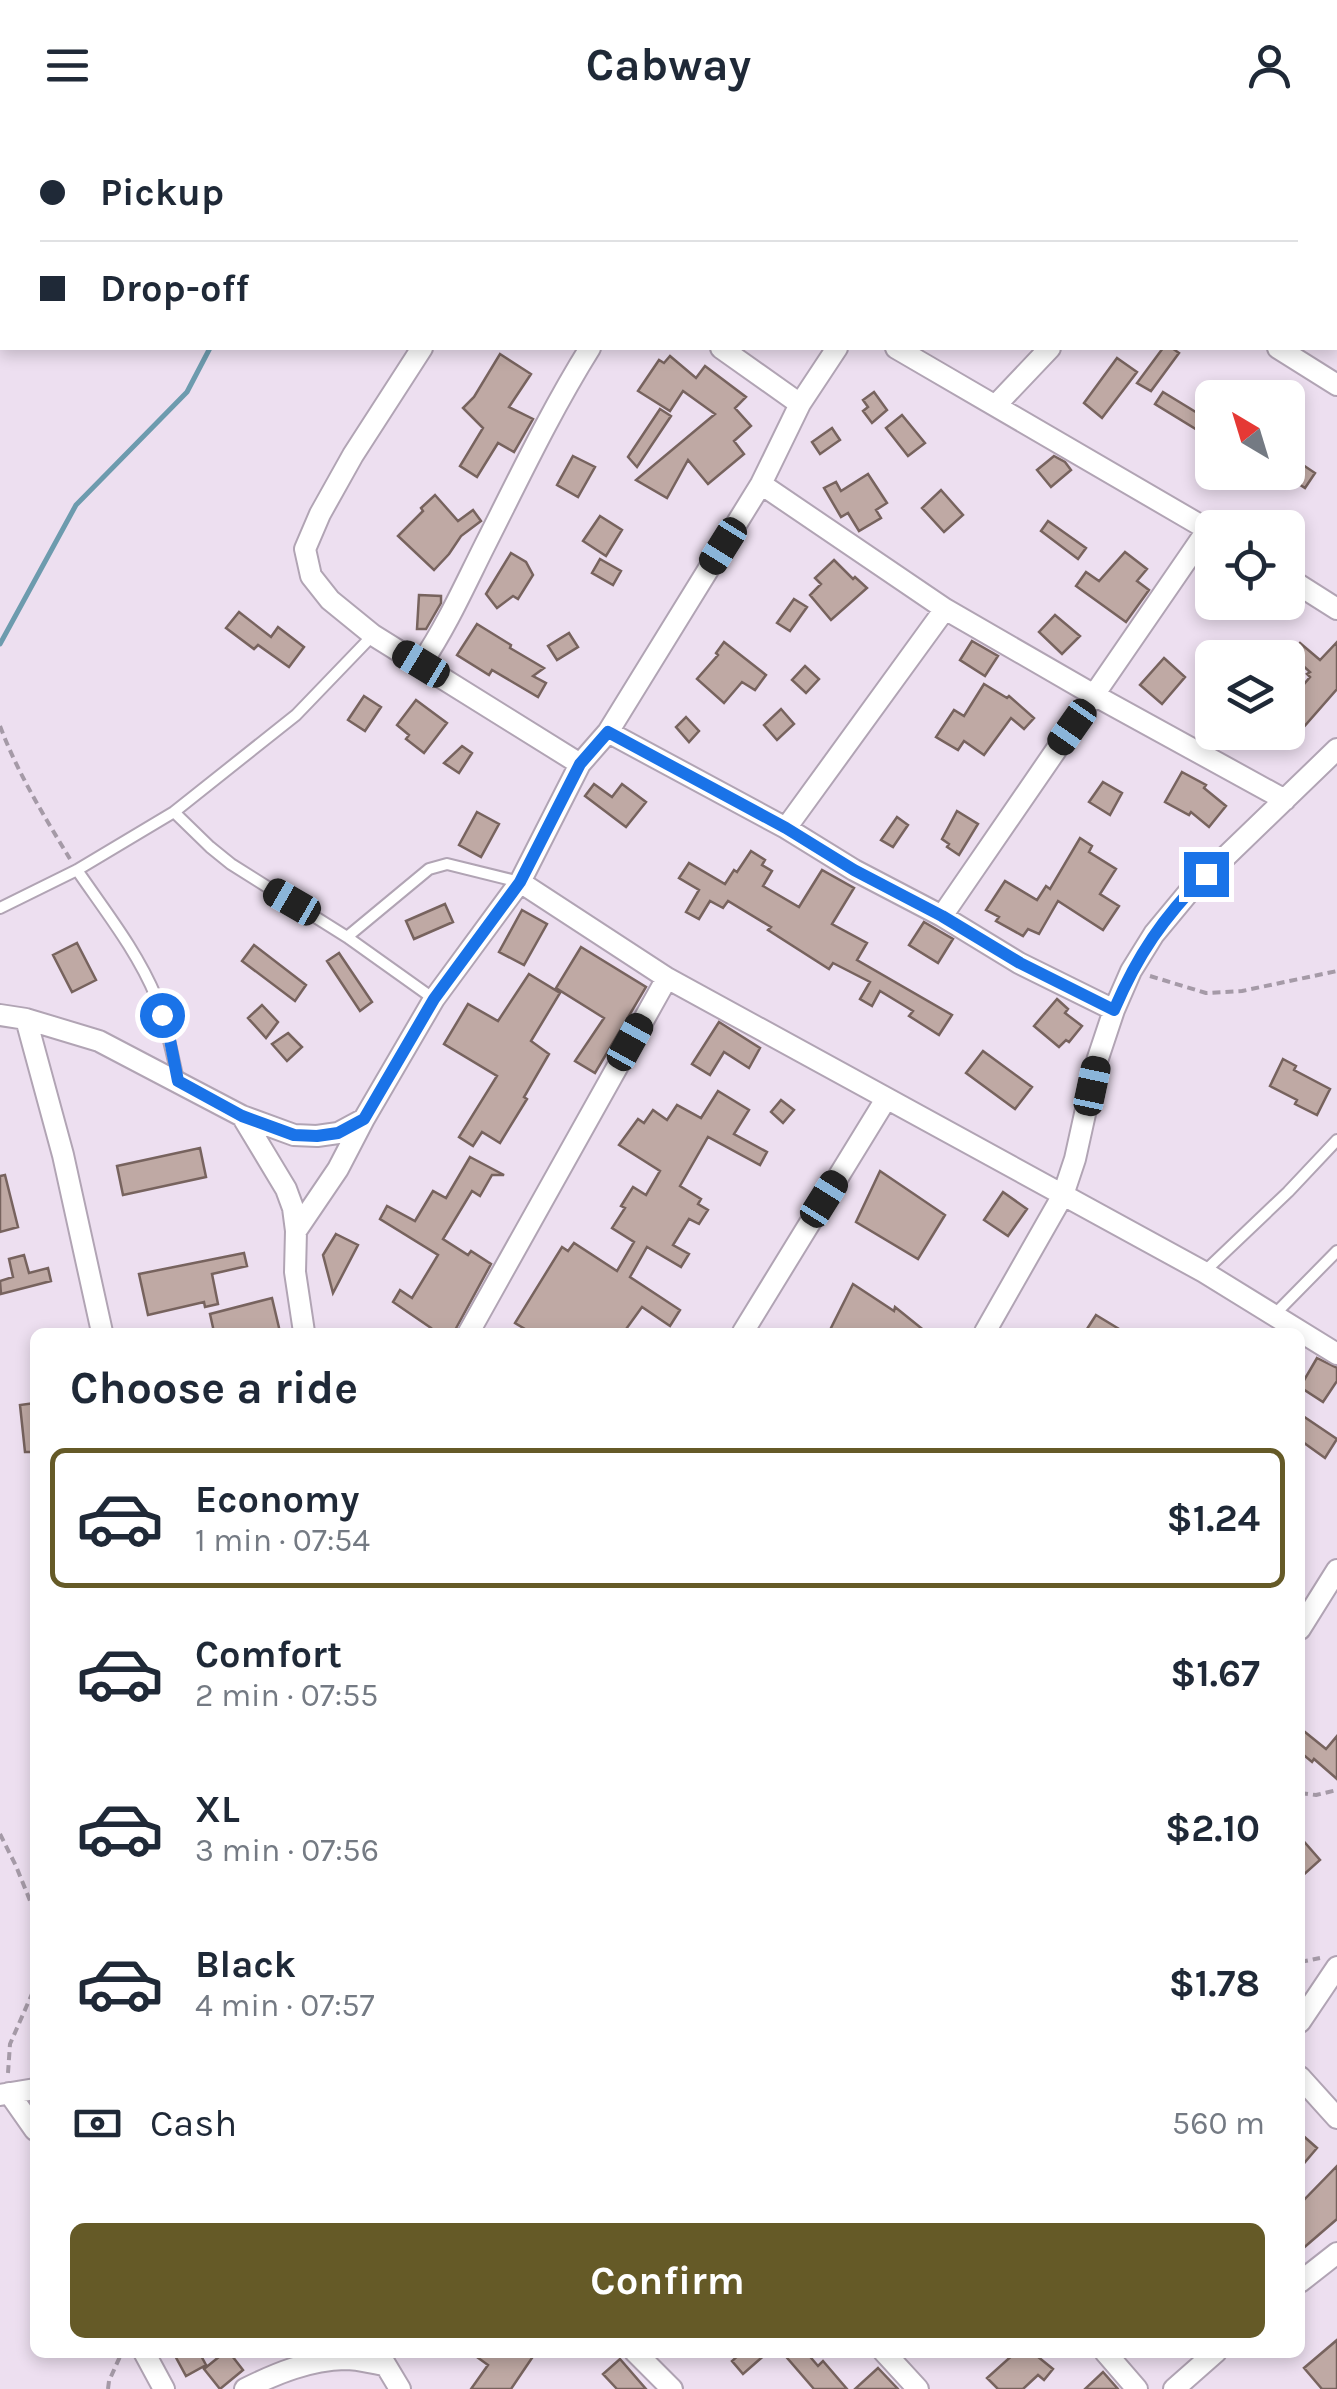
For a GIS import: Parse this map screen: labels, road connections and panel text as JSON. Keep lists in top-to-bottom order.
{
  "north": "top left",
  "page": {
    "header": "Cabway",
    "banner": ["Pickup", "Drop-off"],
    "heading": "Choose a ride",
    "list": [
      {
        "name": "Economy",
        "note": "1 min · 07:54",
        "value": "$1.24"
      },
      {
        "name": "Comfort",
        "note": "2 min · 07:55",
        "value": "$1.67"
      },
      {
        "name": "XL",
        "note": "3 min · 07:56",
        "value": "$2.10"
      },
      {
        "name": "Black",
        "note": "4 min · 07:57",
        "value": "$1.78"
      }
    ],
    "pay": ["Cash", "560 m"],
    "buttons": "Confirm"
  }
}
